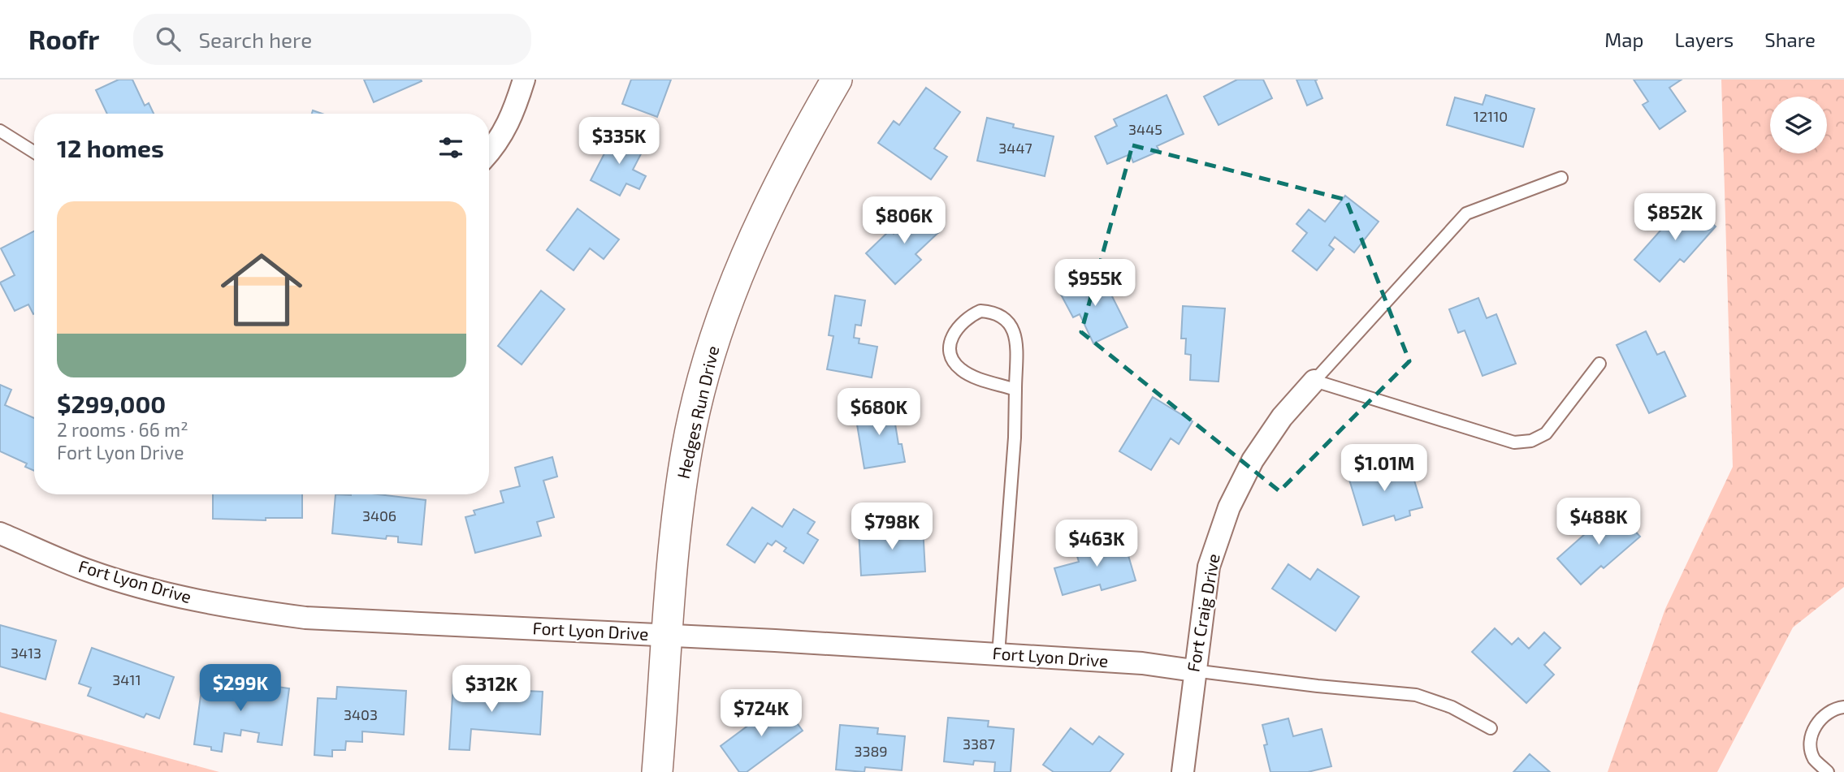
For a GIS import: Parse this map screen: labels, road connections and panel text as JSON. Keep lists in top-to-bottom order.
{
  "streets": {
    "street": ["Hedges Run Drive", "Fort Lyon Drive", "Fort Craig Drive"]
  },
  "crossings": [
    ["Hedges Run Drive", "Fort Lyon Drive"],
    ["Fort Lyon Drive", "Fort Craig Drive"]
  ],
  "house_numbers": [
    "12110",
    "3445",
    "3447",
    "3406",
    "3413",
    "3411",
    "3403",
    "3387",
    "3389"
  ],
  "page": {
    "header": "Roofr",
    "search": "Search here",
    "nav": ["Map", "Layers", "Share"],
    "heading": "12 homes",
    "price": [
      "$335K",
      "$852K",
      "$806K",
      "$955K",
      "$680K",
      "$1.01M",
      "$488K",
      "$798K",
      "$463K",
      "$299K",
      "$312K",
      "$724K"
    ],
    "list": [
      {
        "name": "$299,000",
        "note": "2 rooms · 66 m² · Fort Lyon Drive"
      }
    ]
  }
}
